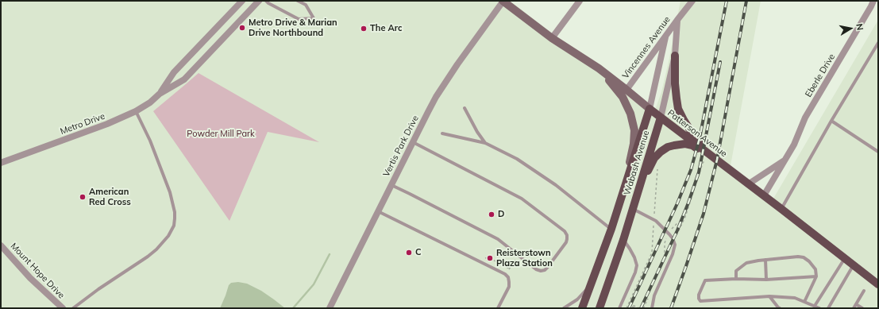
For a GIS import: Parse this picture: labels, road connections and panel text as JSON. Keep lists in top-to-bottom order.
{
  "streets": {
    "main road": ["Patterson Avenue", "Wabash Avenue"],
    "street": [
      "Vincennes Avenue",
      "Eberle Drive",
      "Metro Drive",
      "Vertis Park Drive",
      "Mount Hope Drive"
    ]
  },
  "crossings": [
    ["Vincennes Avenue", "Patterson Avenue"],
    ["Vincennes Avenue", "Wabash Avenue"],
    ["Eberle Drive", "Patterson Avenue"],
    ["Patterson Avenue", "Vertis Park Drive"],
    ["Patterson Avenue", "Wabash Avenue"]
  ],
  "parks": ["Powder Mill Park"],
  "places": [
    "Metro Drive & Marian Drive Northbound",
    "The Arc",
    "American Red Cross",
    "D",
    "C",
    "Reisterstown Plaza Station"
  ],
  "north": "right"
}
